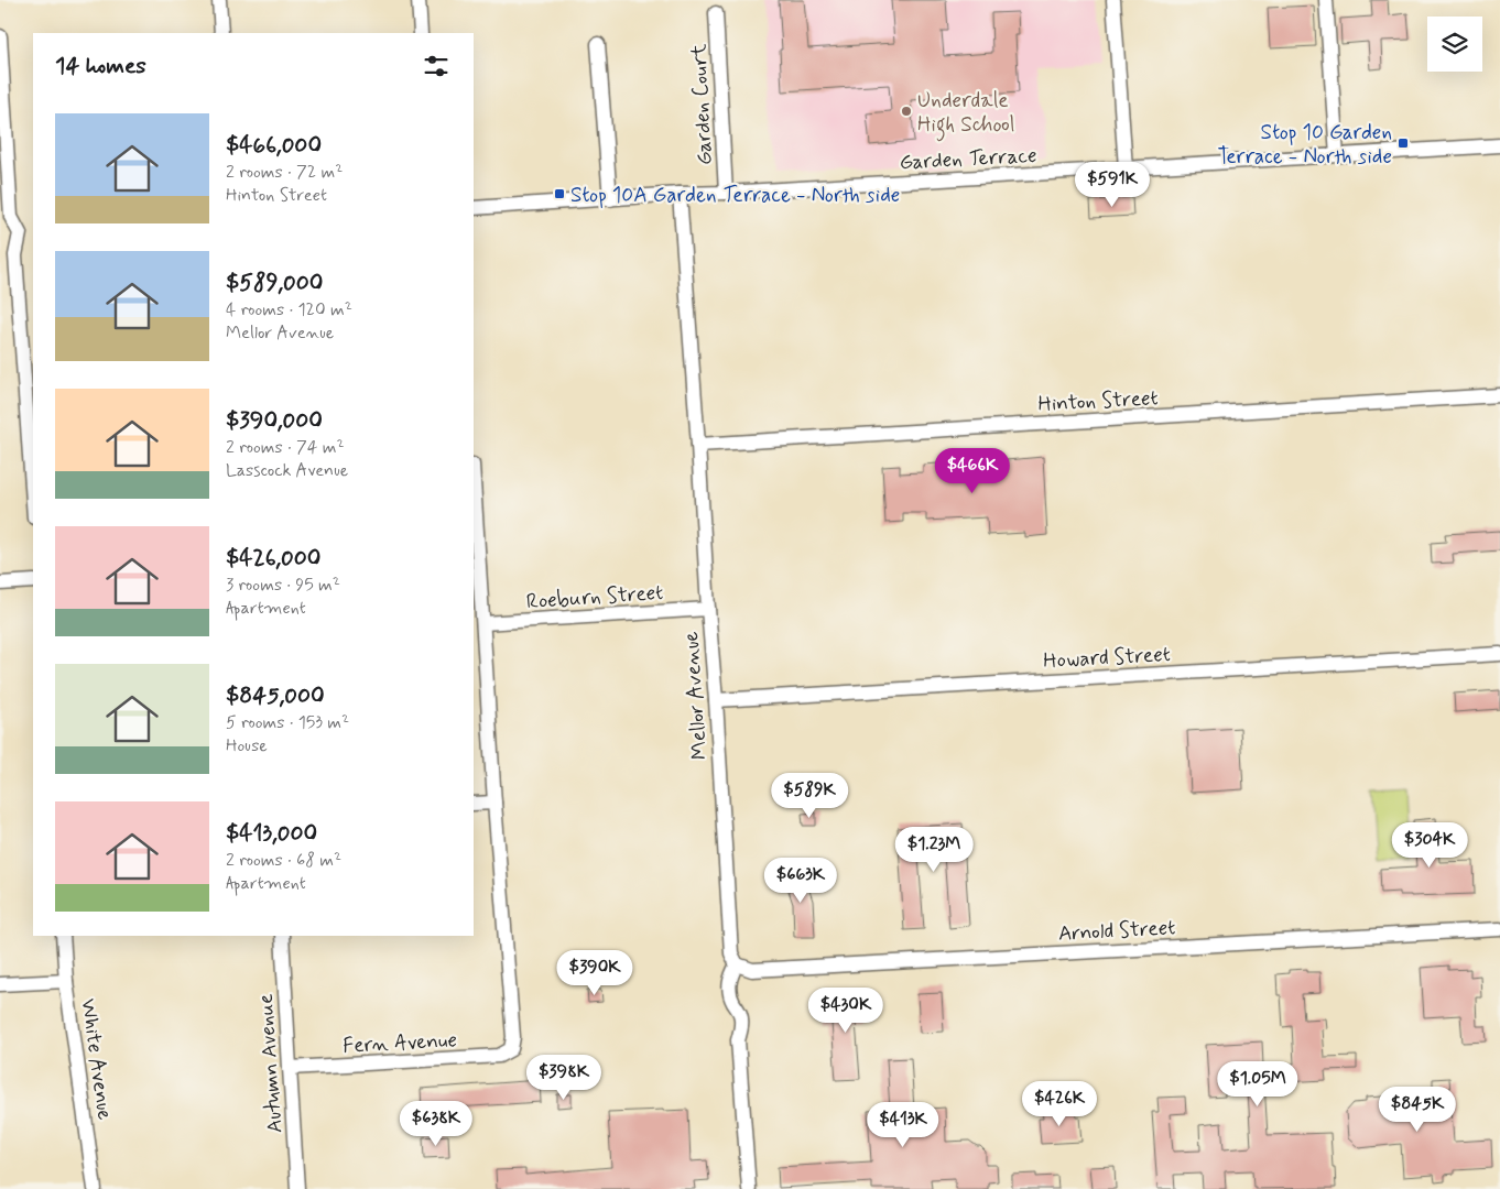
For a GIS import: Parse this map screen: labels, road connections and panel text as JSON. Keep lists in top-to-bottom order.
{
  "streets": {
    "street": [
      "Garden Court",
      "Garden Terrace",
      "Hinton Street",
      "Roeburn Street",
      "Howard Street",
      "Mellor Avenue",
      "Arnold Street",
      "Fern Avenue",
      "White Avenue",
      "Autumn Avenue"
    ]
  },
  "crossings": [
    ["Garden Court", "Garden Terrace"],
    ["Garden Terrace", "Mellor Avenue"],
    ["Hinton Street", "Mellor Avenue"],
    ["Roeburn Street", "Mellor Avenue"],
    ["Howard Street", "Mellor Avenue"],
    ["Mellor Avenue", "Arnold Street"],
    ["Fern Avenue", "Autumn Avenue"]
  ],
  "places": {
    "other": ["Underdale High School"],
    "transit": ["Stop 10 Garden Terrace - North side", "Stop 10A Garden Terrace - North side"]
  },
  "page": {
    "heading": "14 homes",
    "list": [
      {
        "name": "$466,000",
        "note": "2 rooms · 72 m² · Hinton Street"
      },
      {
        "name": "$589,000",
        "note": "4 rooms · 120 m² · Mellor Avenue"
      },
      {
        "name": "$390,000",
        "note": "2 rooms · 74 m² · Lasscock Avenue"
      },
      {
        "name": "$426,000",
        "note": "3 rooms · 95 m² · Apartment"
      },
      {
        "name": "$845,000",
        "note": "5 rooms · 153 m² · House"
      },
      {
        "name": "$413,000",
        "note": "2 rooms · 68 m² · Apartment"
      }
    ],
    "price": [
      "$591K",
      "$466K",
      "$589K",
      "$304K",
      "$1.23M",
      "$663K",
      "$390K",
      "$430K",
      "$398K",
      "$1.05M",
      "$426K",
      "$845K",
      "$638K",
      "$413K"
    ]
  }
}
